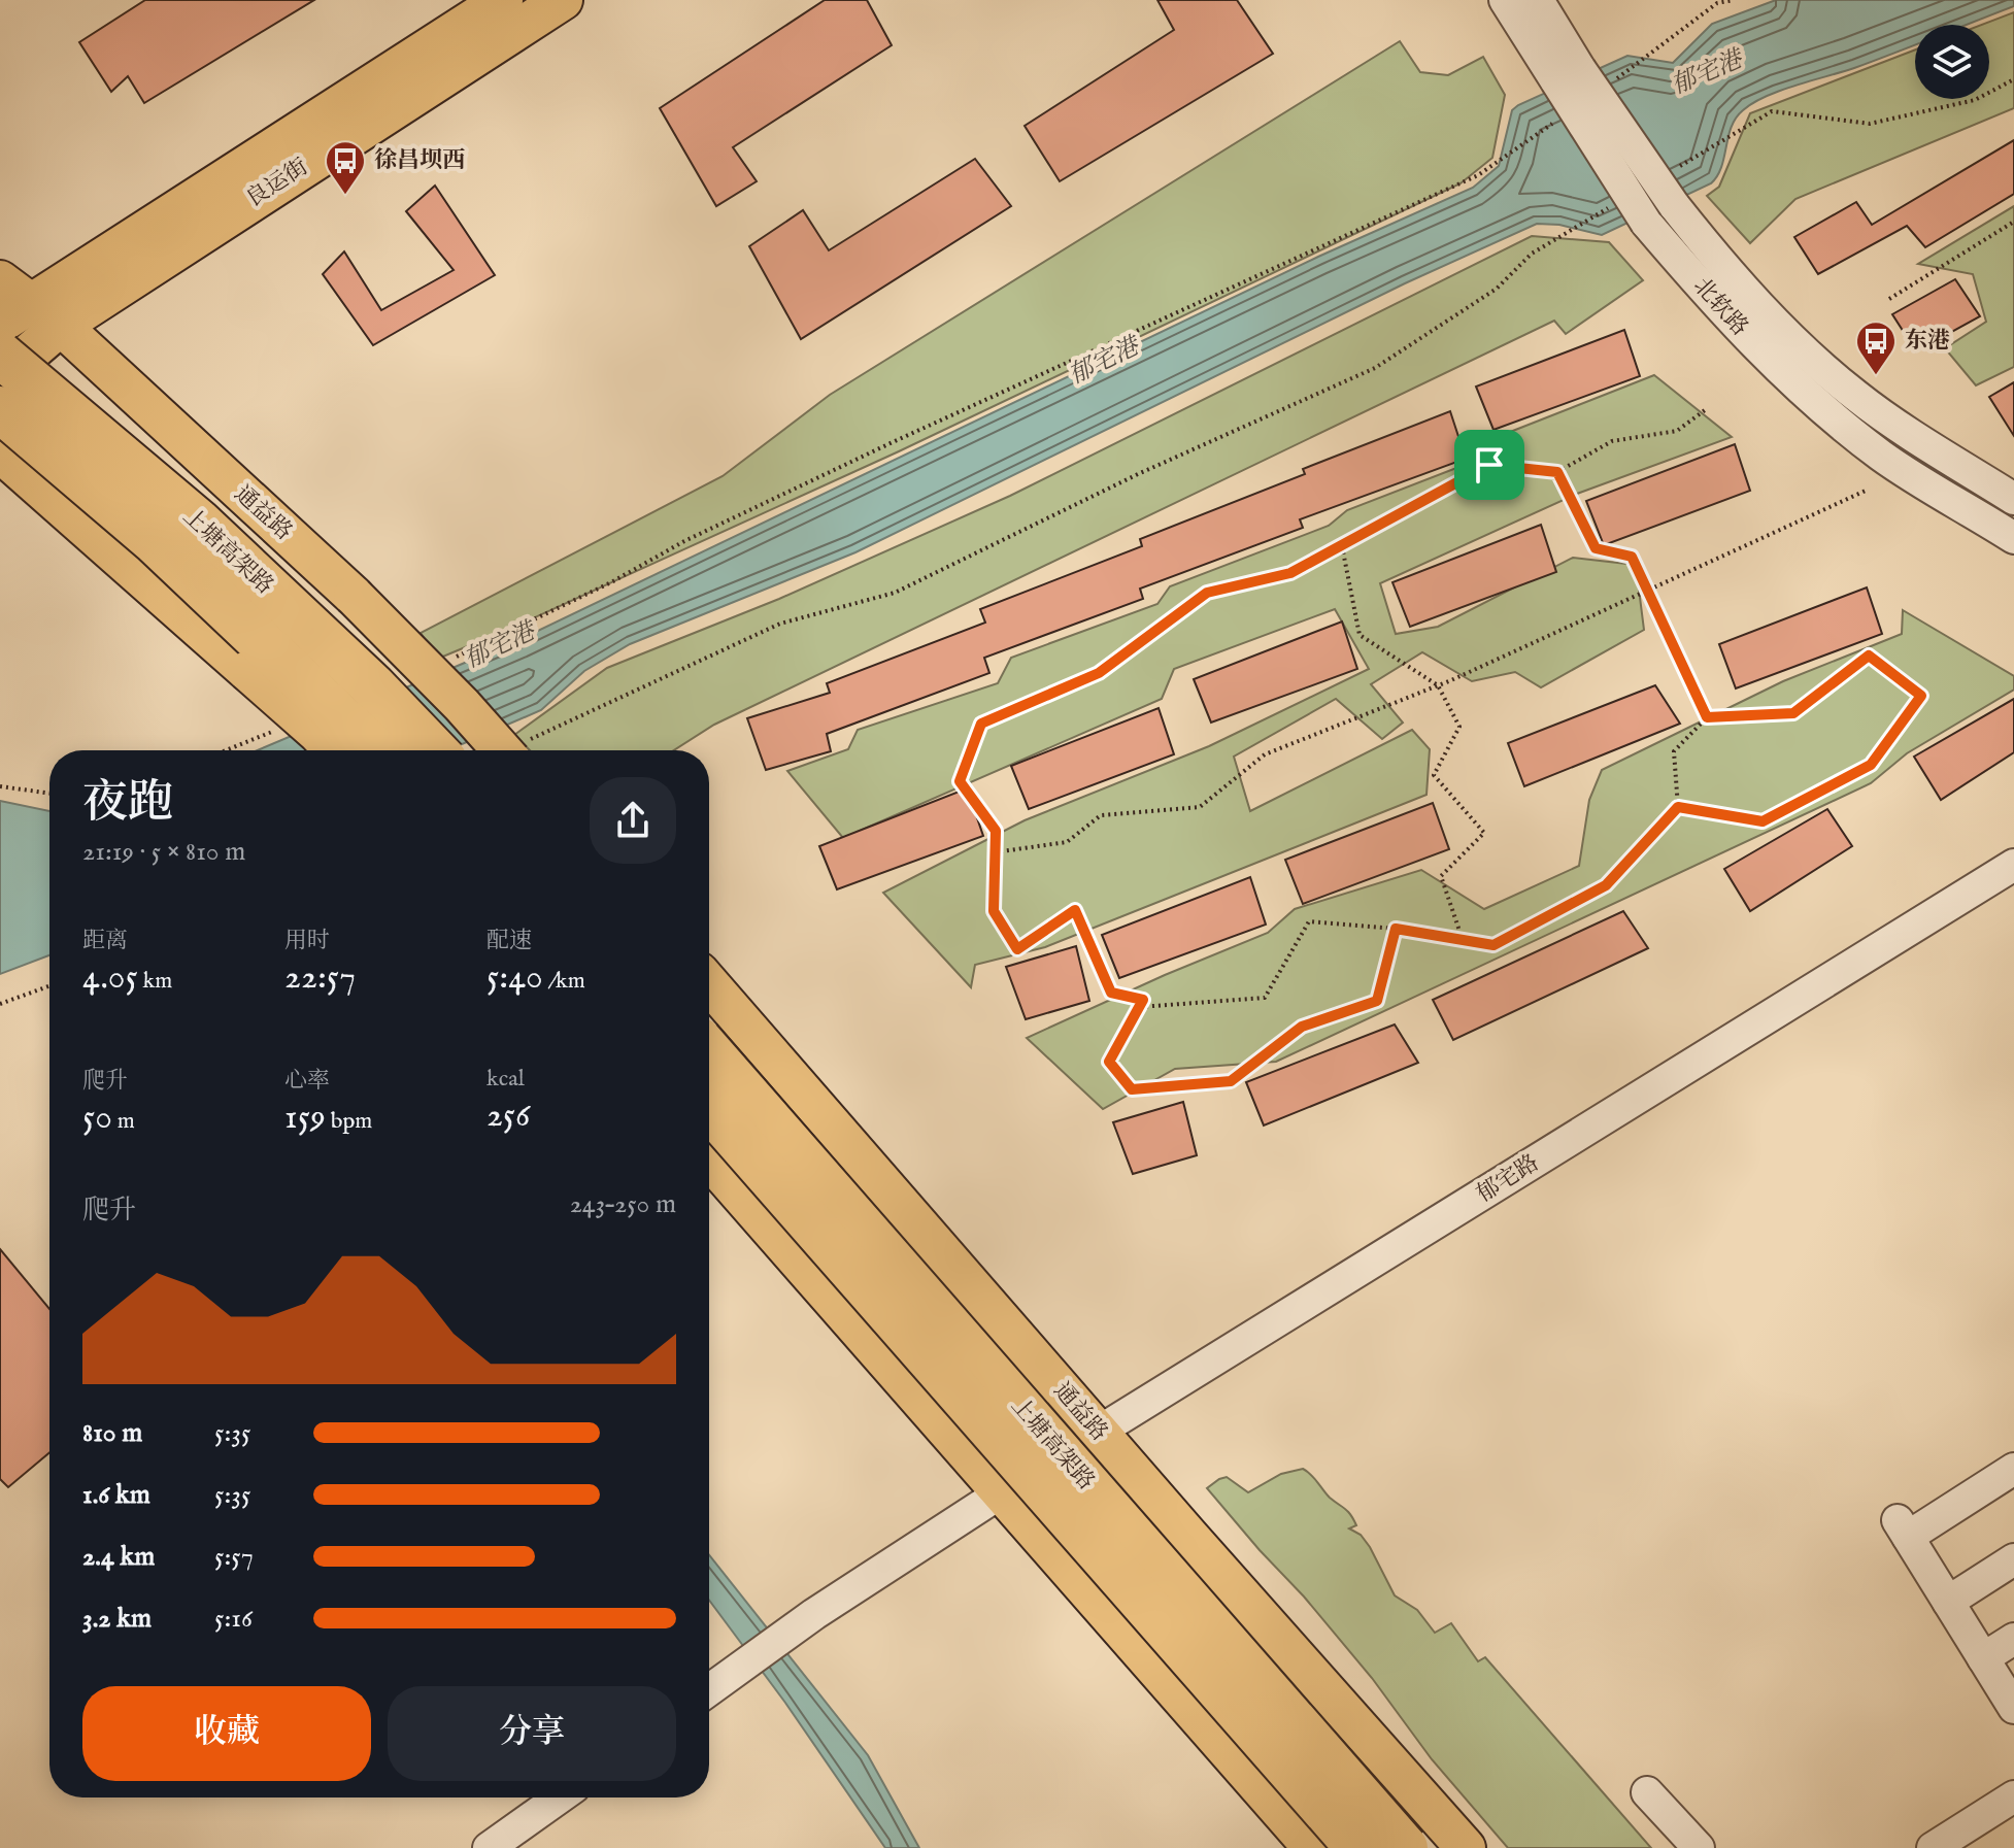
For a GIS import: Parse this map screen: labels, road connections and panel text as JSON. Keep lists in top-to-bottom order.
{
  "streets": {
    "highway": ["上塘高架路"],
    "main road": ["良运街", "通益路"],
    "street": ["北软路", "郁宅路"]
  },
  "crossings": [
    ["良运街", "通益路"],
    ["通益路", "郁宅路"]
  ],
  "water": ["郁宅港"],
  "places": {
    "bus stop": ["徐昌坝西", "东港"]
  },
  "page": {
    "heading": ["夜跑", "21:19 · 5 × 810 m"],
    "stats": [
      ["距离", "4.05 km"],
      ["用时", "22:57"],
      ["配速", "5:40 /km"],
      ["爬升", "50 m"],
      ["心率", "159 bpm"],
      ["kcal", "256"]
    ],
    "chart": ["爬升", "243–250 m"],
    "list": [
      {
        "name": "810 m",
        "note": "5:35"
      },
      {
        "name": "1.6 km",
        "note": "5:35"
      },
      {
        "name": "2.4 km",
        "note": "5:57"
      },
      {
        "name": "3.2 km",
        "note": "5:16"
      }
    ],
    "buttons": ["收藏", "分享"]
  }
}
